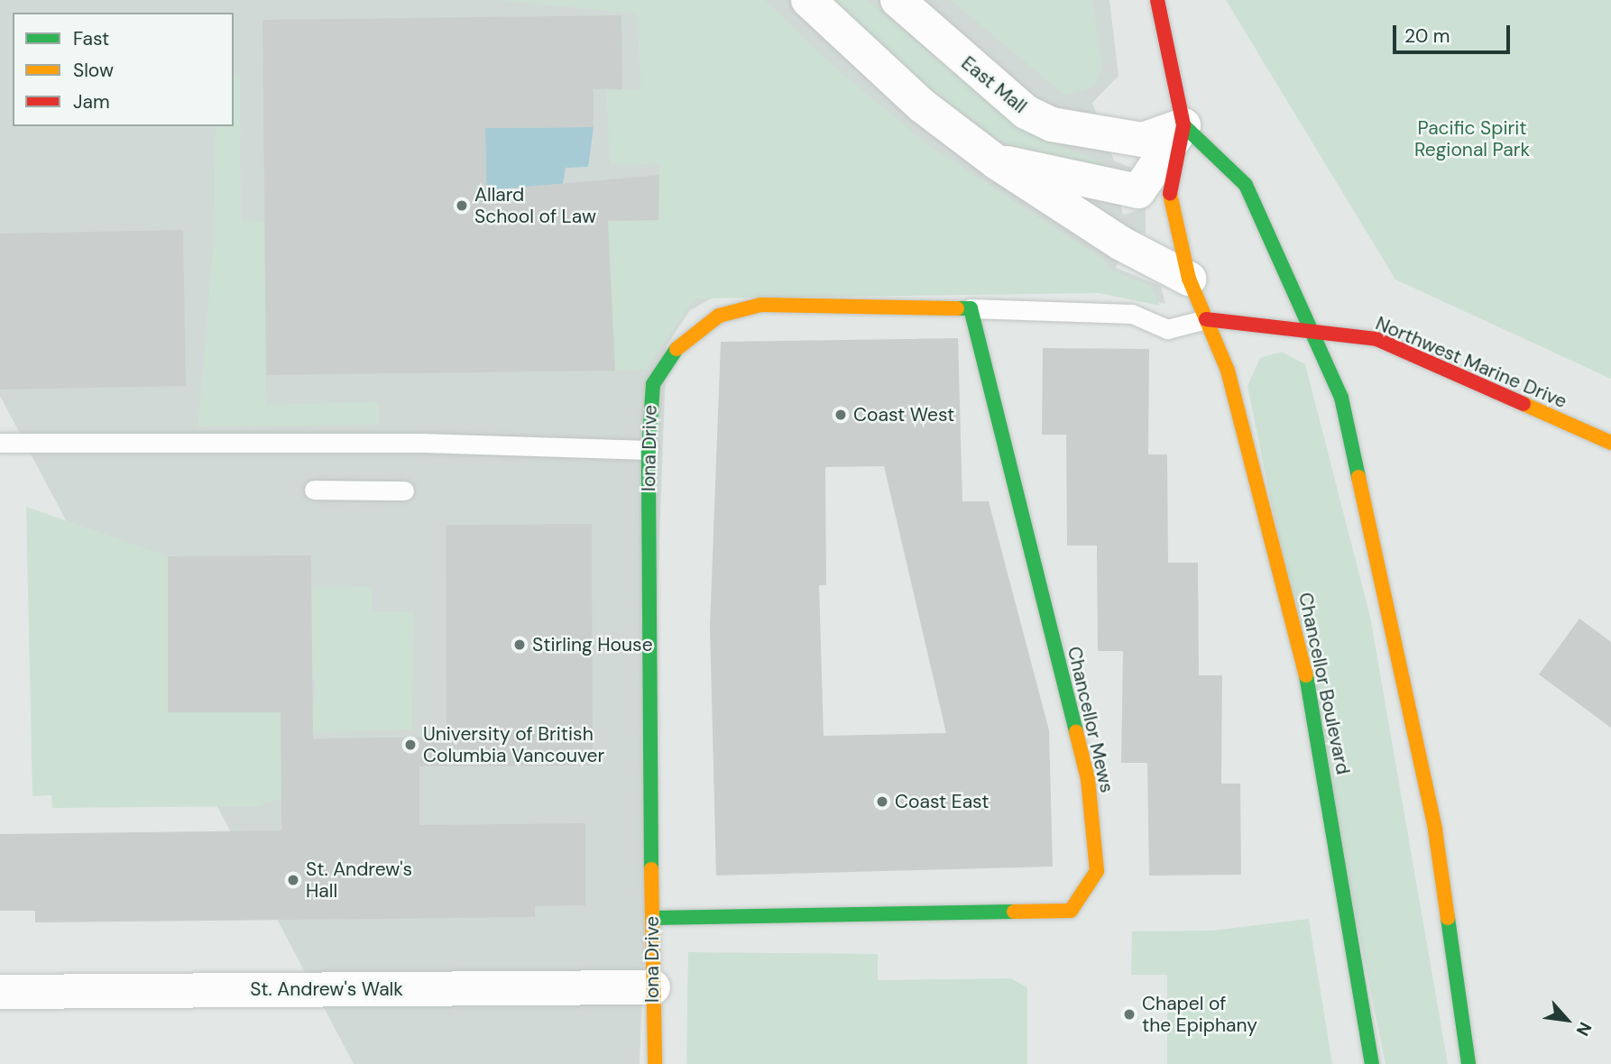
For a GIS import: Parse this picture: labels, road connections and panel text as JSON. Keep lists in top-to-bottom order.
{
  "streets": {
    "street": [
      "East Mall",
      "Northwest Marine Drive",
      "Iona Drive",
      "Chancellor Boulevard",
      "Chancellor Mews",
      "St. Andrew's Walk"
    ]
  },
  "crossings": [
    ["Northwest Marine Drive", "Iona Drive"],
    ["Northwest Marine Drive", "Chancellor Boulevard"],
    ["Iona Drive", "Chancellor Boulevard"],
    ["Iona Drive", "Chancellor Mews"],
    ["Iona Drive", "St. Andrew's Walk"]
  ],
  "parks": ["Pacific Spirit Regional Park"],
  "places": [
    "Allard School of Law",
    "Coast West",
    "Stirling House",
    "University of British Columbia Vancouver",
    "Coast East",
    "St. Andrew's Hall",
    "Chapel of the Epiphany"
  ],
  "legend": ["Fast", "Slow", "Jam"],
  "scale_bar": "20 m",
  "north": "bottom right"
}
